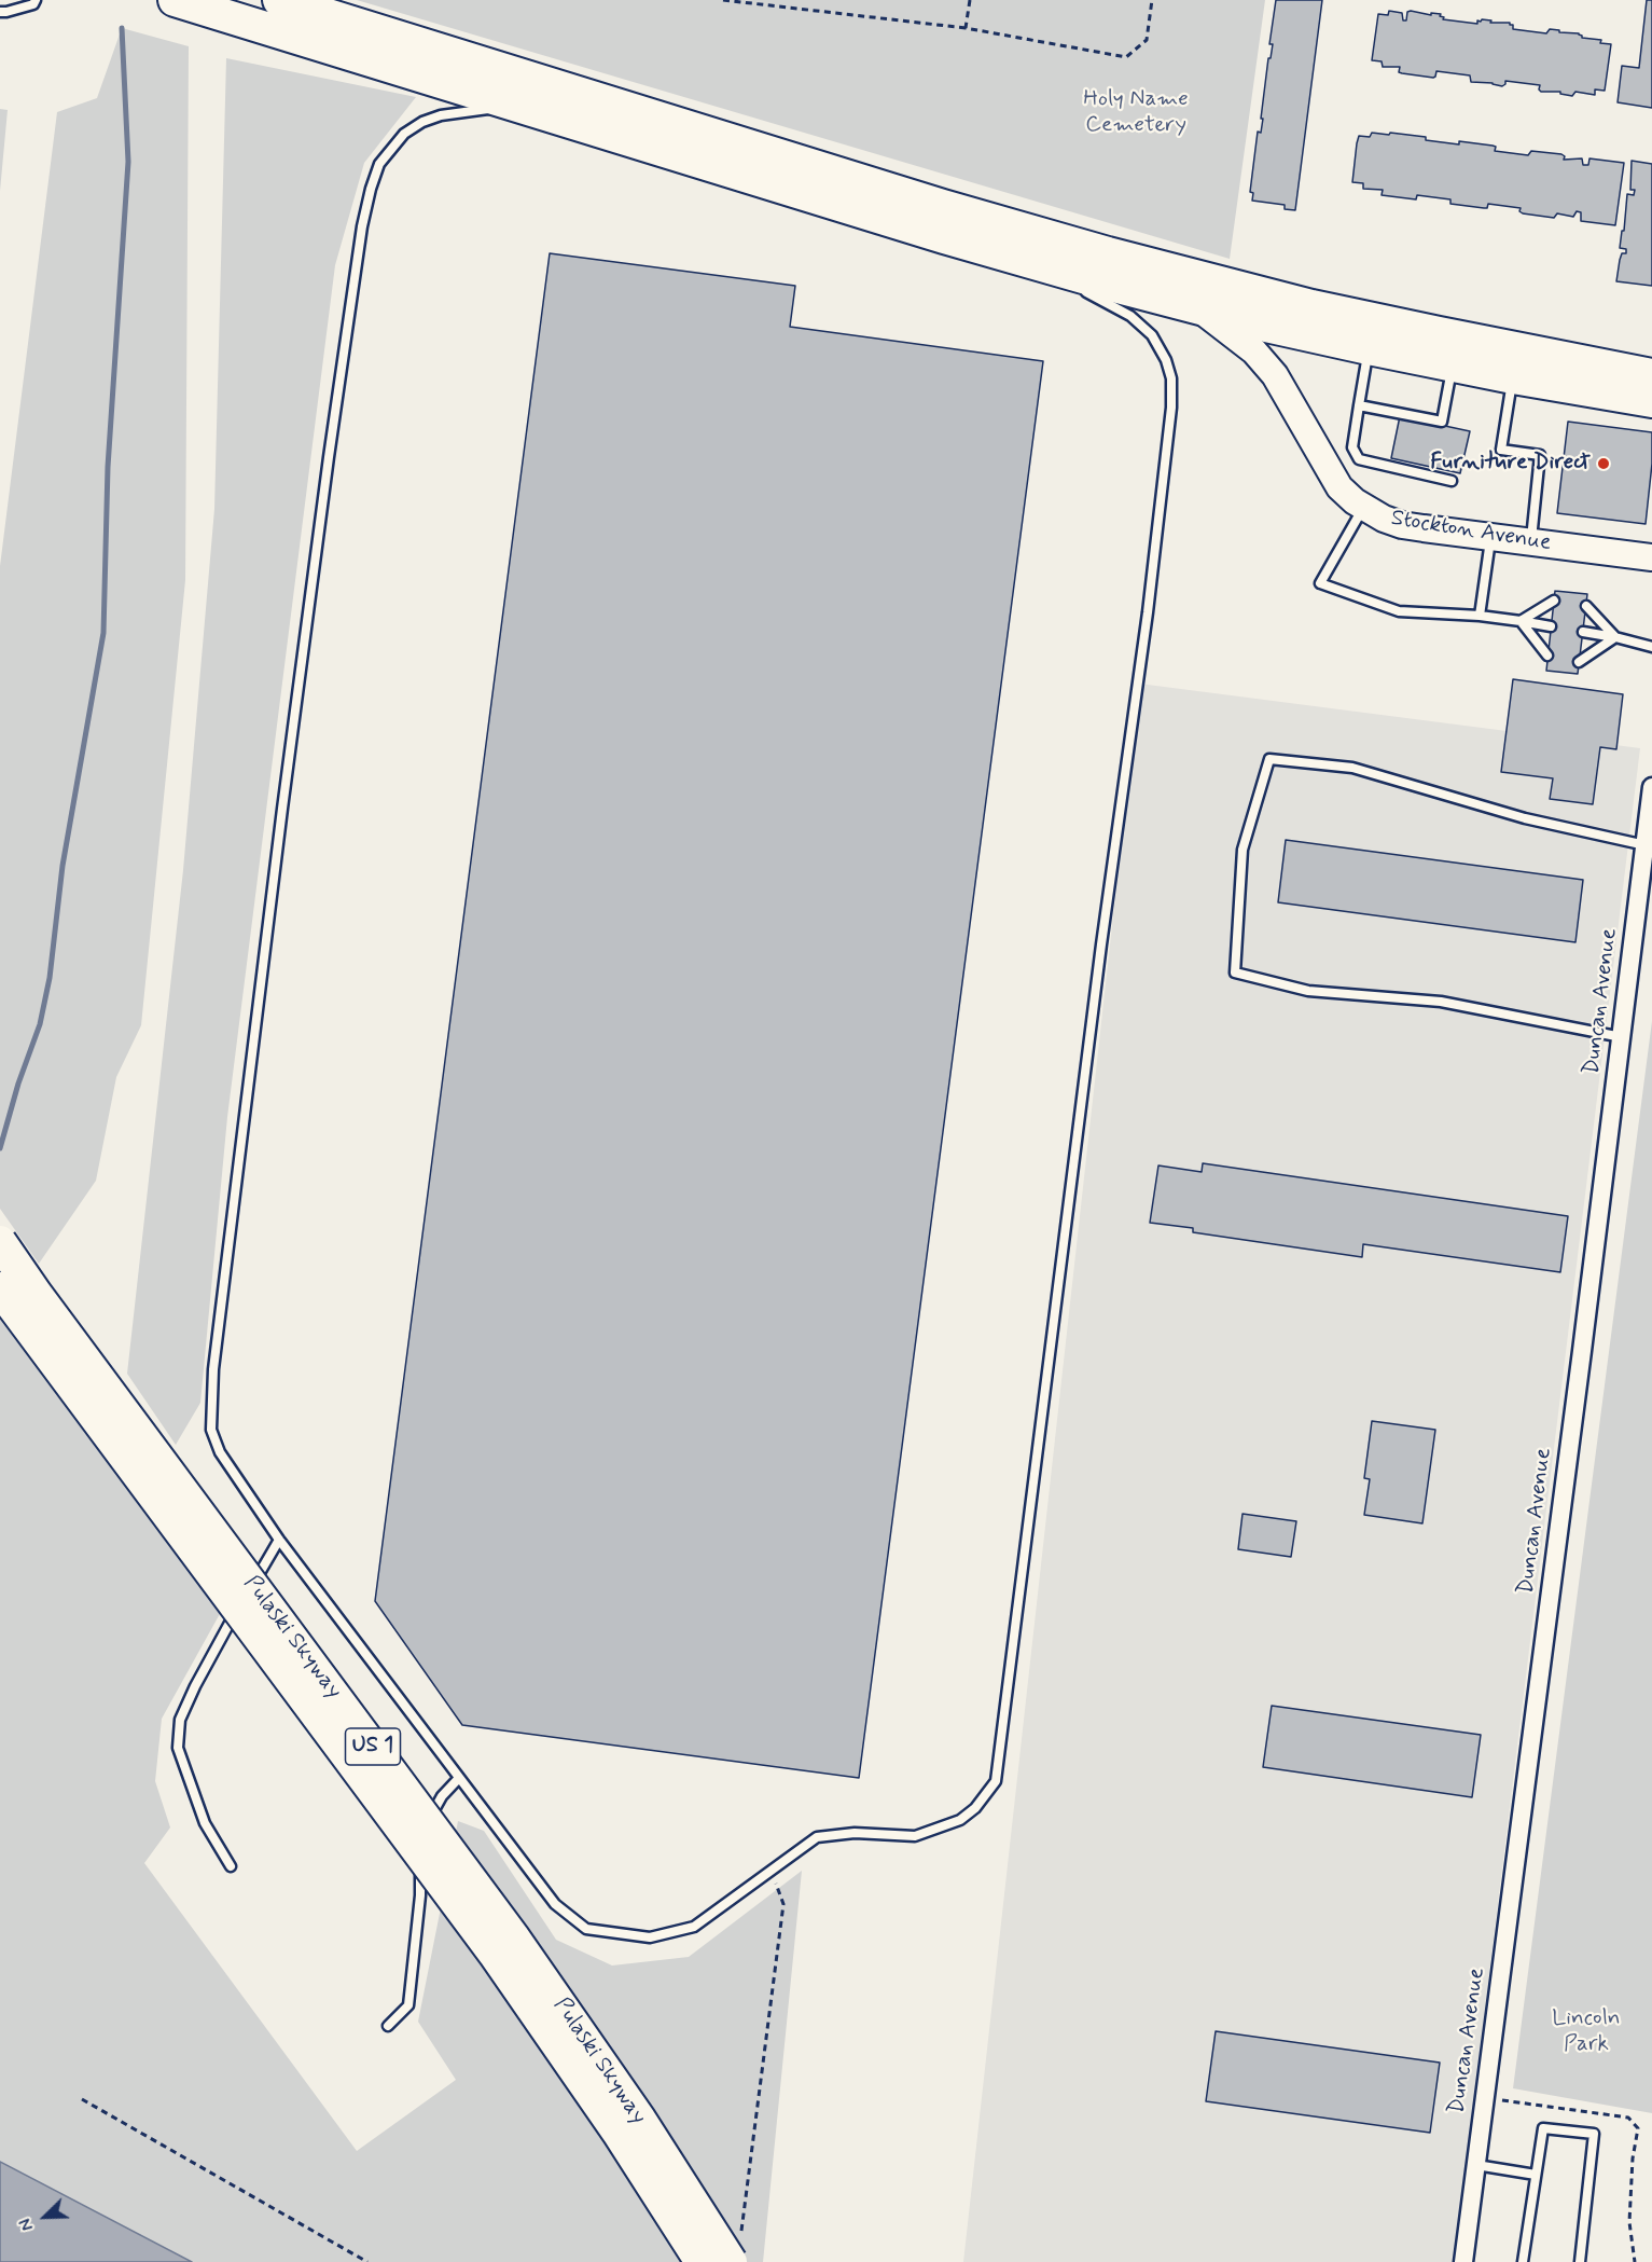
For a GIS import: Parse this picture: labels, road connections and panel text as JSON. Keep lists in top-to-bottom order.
{
  "streets": {
    "highway": ["Pulaski Skyway", "US 1"],
    "main road": ["Stockton Avenue"],
    "street": ["Duncan Avenue"]
  },
  "parks": ["Holy Name Cemetery", "Lincoln Park"],
  "places": ["Furniture Direct"],
  "north": "bottom left"
}
